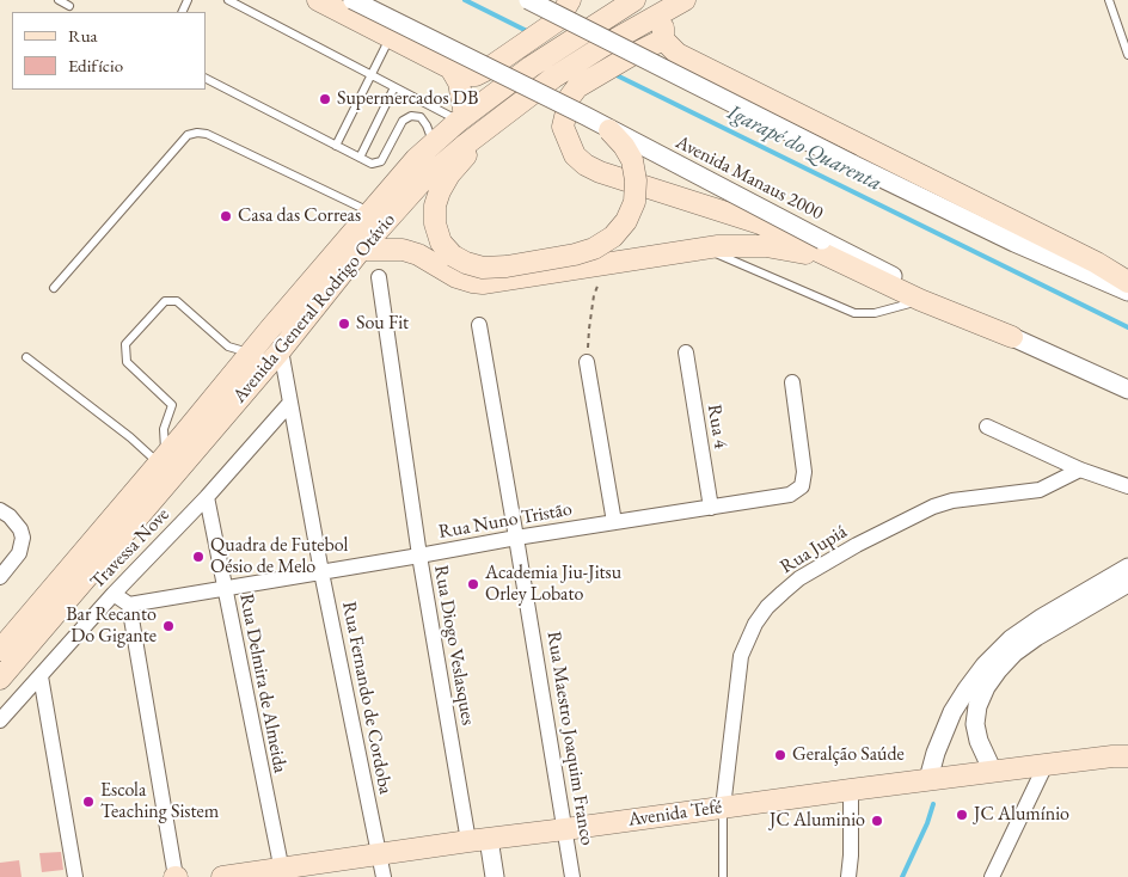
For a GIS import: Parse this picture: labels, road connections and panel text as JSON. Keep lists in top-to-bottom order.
{
  "streets": {
    "main road": ["Avenida General Rodrigo Otávio", "Avenida Tefé"],
    "street": [
      "Avenida Manaus 2000",
      "Rua 4",
      "Rua Nuno Tristão",
      "Travessa Nove",
      "Rua Jupiá",
      "Rua Diogo Veslasques",
      "Rua Delmira de Almeida",
      "Rua Fernando de Cordoba",
      "Rua Maestro Joaquim Franco"
    ]
  },
  "crossings": [
    ["Avenida General Rodrigo Otávio", "Rua Fernando de Cordoba"],
    ["Rua 4", "Rua Nuno Tristão"],
    ["Rua Nuno Tristão", "Rua Diogo Veslasques"],
    ["Rua Nuno Tristão", "Rua Delmira de Almeida"],
    ["Rua Nuno Tristão", "Rua Fernando de Cordoba"],
    ["Rua Nuno Tristão", "Rua Maestro Joaquim Franco"],
    ["Travessa Nove", "Rua Delmira de Almeida"],
    ["Travessa Nove", "Rua Fernando de Cordoba"],
    ["Rua Jupiá", "Avenida Tefé"],
    ["Rua Diogo Veslasques", "Avenida Tefé"],
    ["Rua Delmira de Almeida", "Avenida Tefé"],
    ["Rua Fernando de Cordoba", "Avenida Tefé"],
    ["Rua Maestro Joaquim Franco", "Avenida Tefé"]
  ],
  "water": ["Igarapé do Quarenta"],
  "places": [
    "Supermercados DB",
    "Casa das Correas",
    "Sou Fit",
    "Quadra de Futebol Oésio de Melo",
    "Academia Jiu-Jitsu Orley Lobato",
    "Bar Recanto Do Gigante",
    "Geralção Saúde",
    "Escola Teaching Sistem",
    "JC Alumínio",
    "JC Aluminio"
  ],
  "legend": ["Rua", "Edifício"]
}
